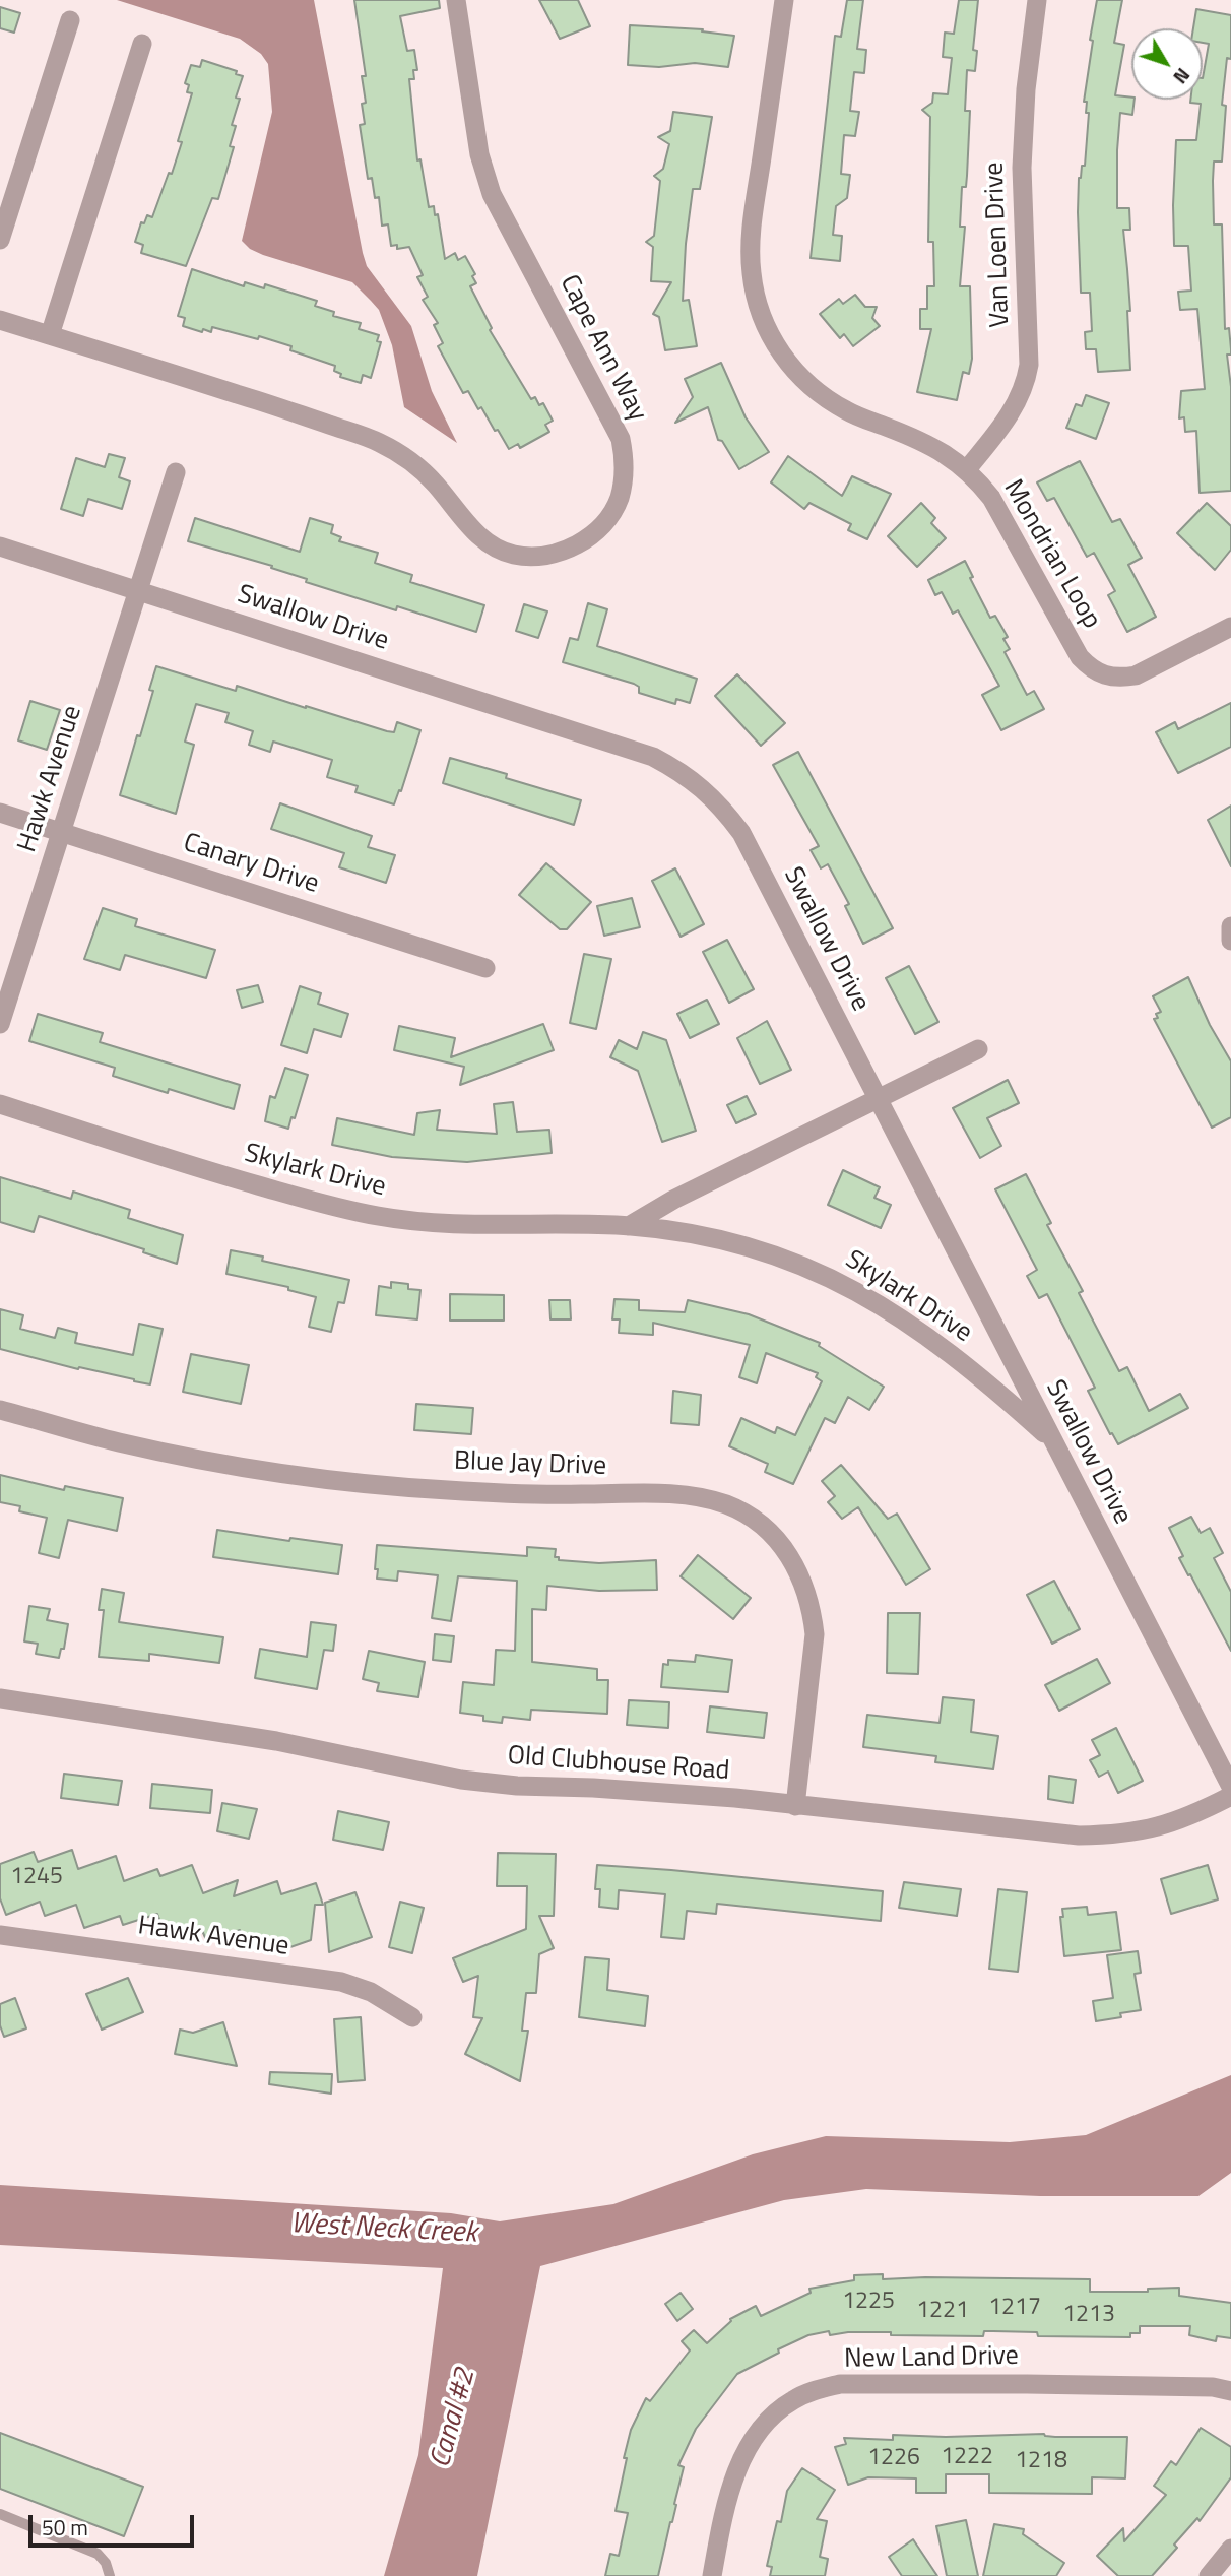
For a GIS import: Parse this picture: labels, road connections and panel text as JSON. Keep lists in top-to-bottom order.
{
  "streets": {
    "street": [
      "Van Loen Drive",
      "Cape Ann Way",
      "Mondrian Loop",
      "Swallow Drive",
      "Hawk Avenue",
      "Canary Drive",
      "Skylark Drive",
      "Blue Jay Drive",
      "Old Clubhouse Road",
      "New Land Drive"
    ]
  },
  "crossings": [
    ["Van Loen Drive", "Mondrian Loop"],
    ["Swallow Drive", "Hawk Avenue"],
    ["Swallow Drive", "Skylark Drive"],
    ["Hawk Avenue", "Canary Drive"],
    ["Blue Jay Drive", "Old Clubhouse Road"]
  ],
  "water": ["West Neck Creek", "Canal #2"],
  "house_numbers": [
    "1245",
    "1225",
    "1217",
    "1221",
    "1213",
    "1222",
    "1226",
    "1218"
  ],
  "scale_bar": "50 m",
  "north": "bottom right"
}
